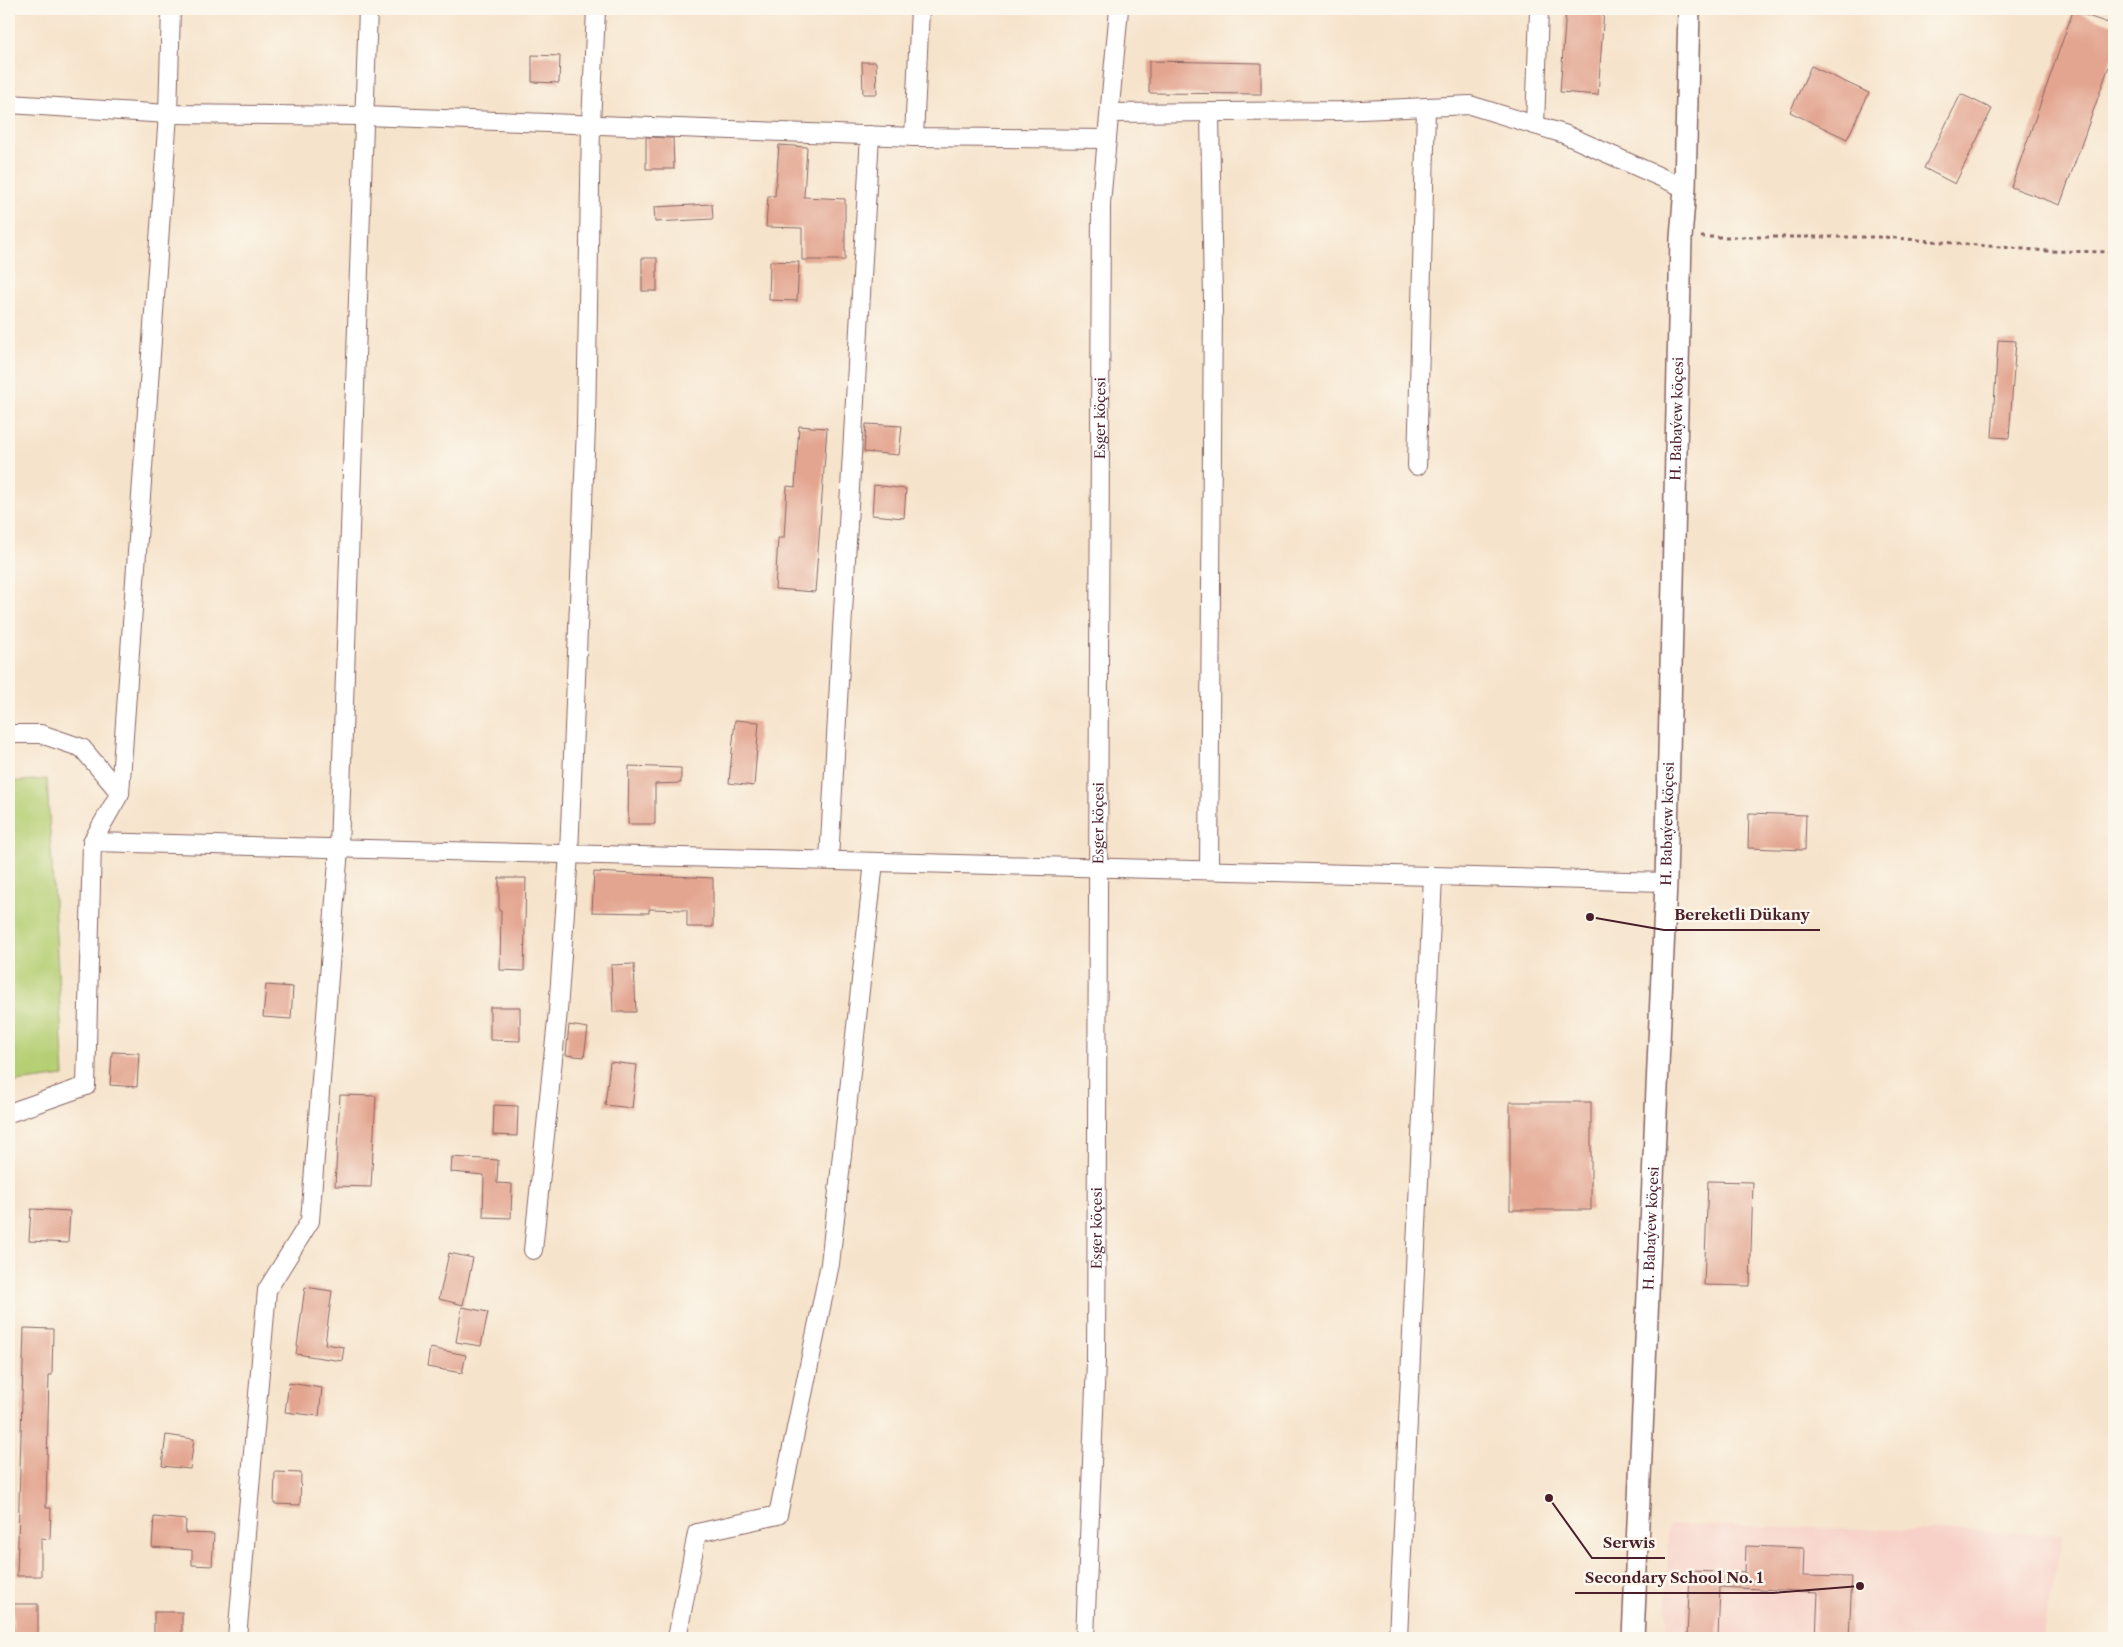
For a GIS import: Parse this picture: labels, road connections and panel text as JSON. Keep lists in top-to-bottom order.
{
  "streets": {
    "street": ["Esger köçesi", "H. Babaýew köçesi"]
  },
  "places": ["Bereketli Dükany", "Serwis", "Secondary School No. 1"]
}
